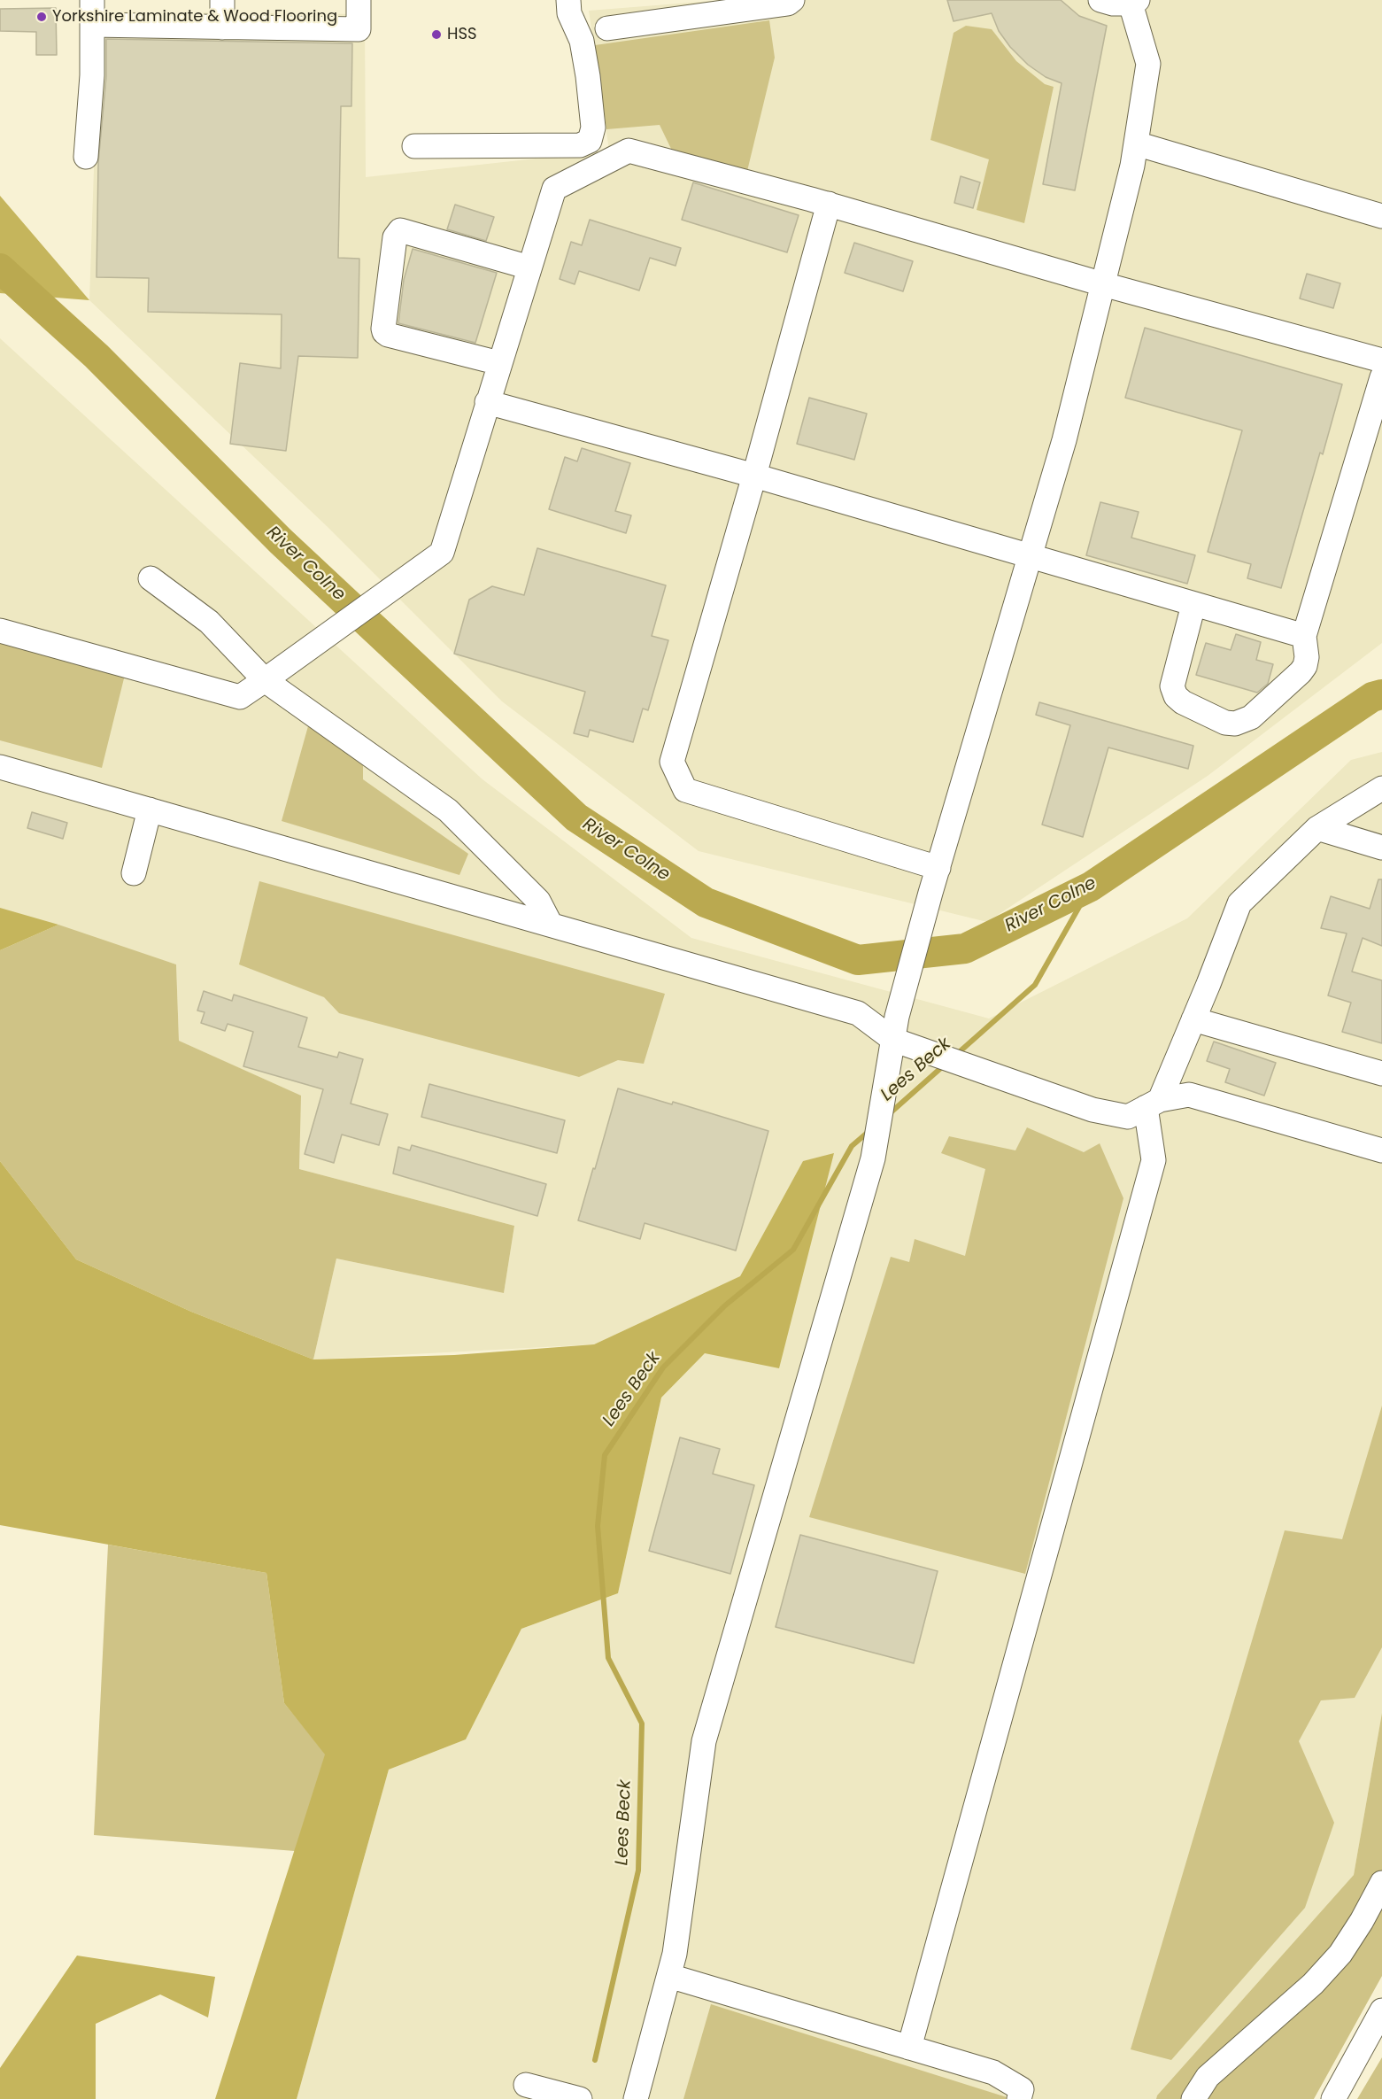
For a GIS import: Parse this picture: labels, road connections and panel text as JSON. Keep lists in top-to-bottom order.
{
  "water": ["River Colne", "Lees Beck"],
  "places": ["Yorkshire Laminate & Wood Flooring", "HSS"]
}
